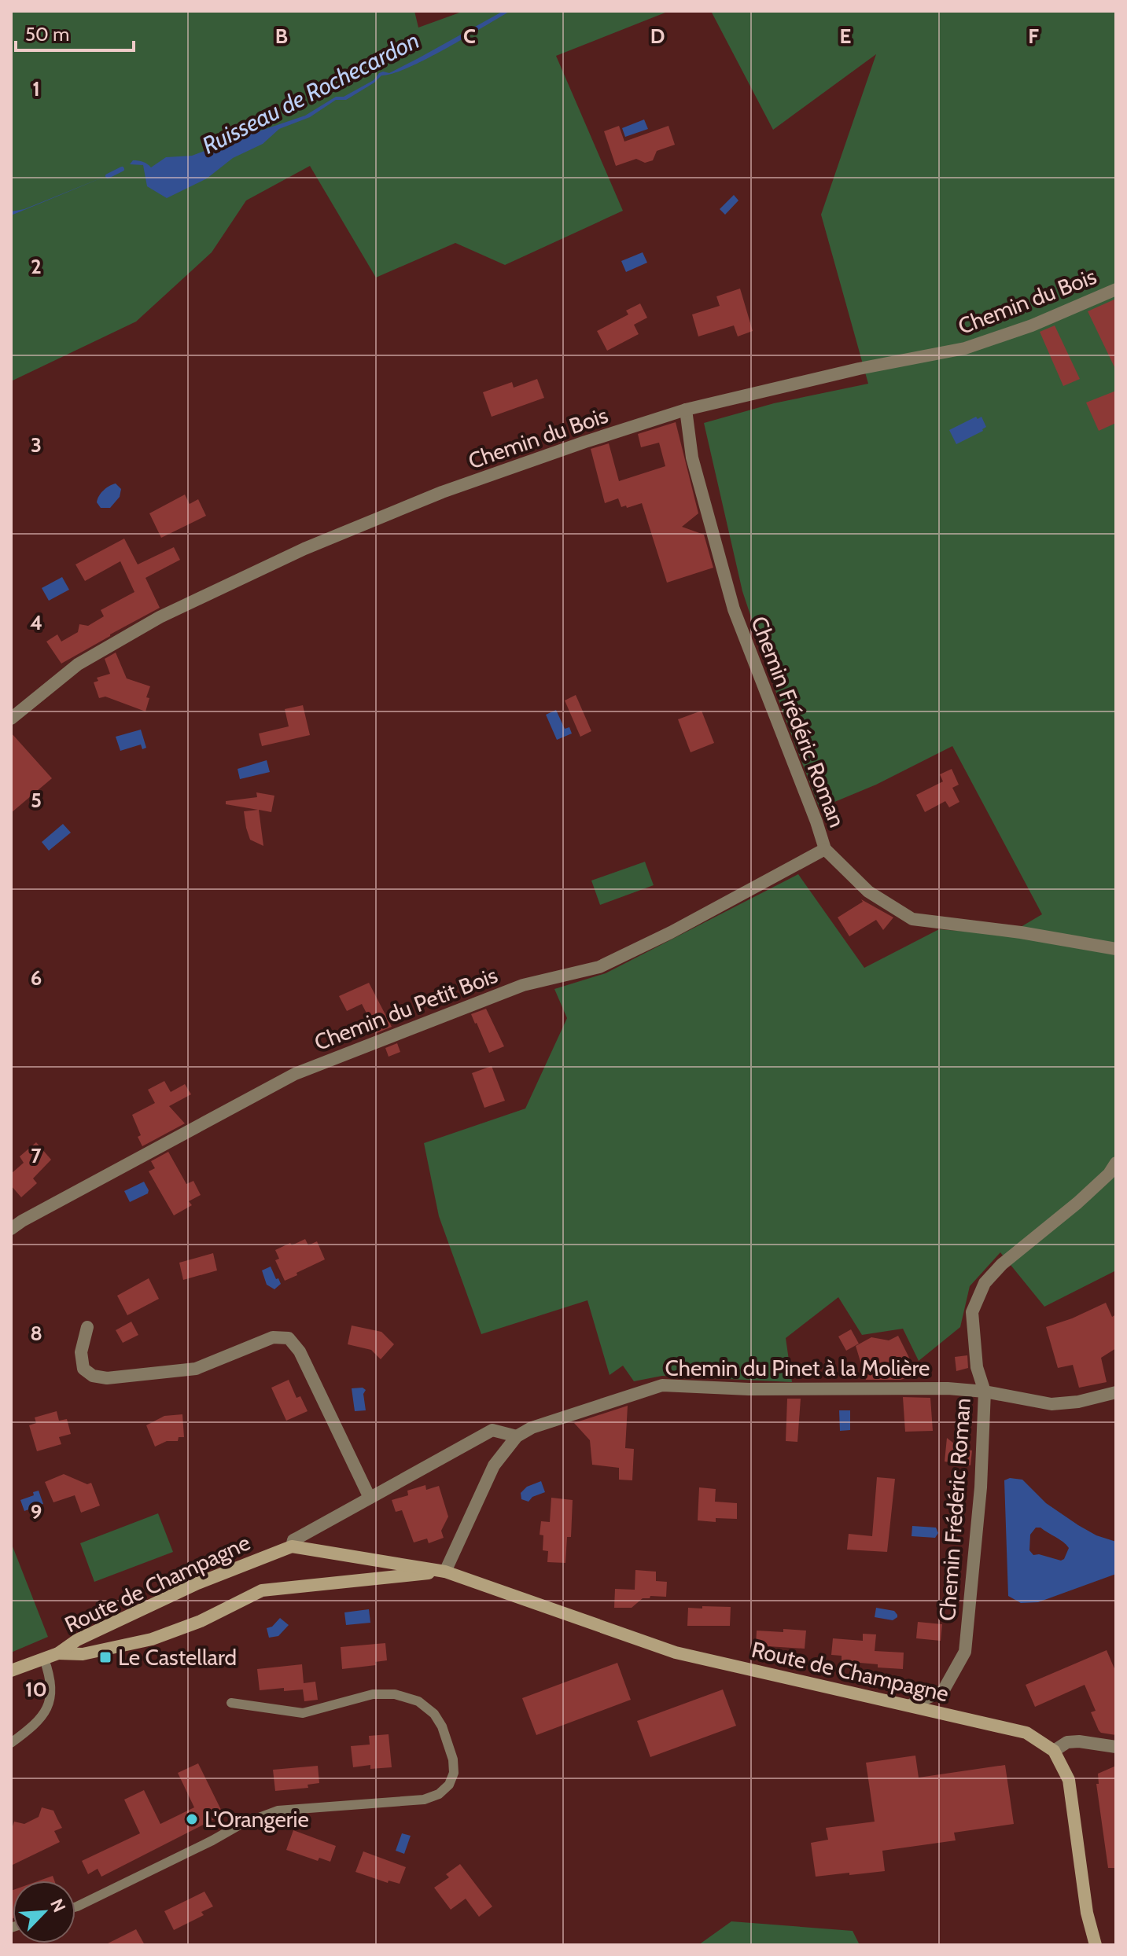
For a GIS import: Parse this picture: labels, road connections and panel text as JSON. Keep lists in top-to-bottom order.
{
  "streets": {
    "street": [
      "Chemin du Bois",
      "Chemin Frédéric Roman",
      "Chemin du Petit Bois",
      "Chemin du Pinet à la Molière",
      "Route de Champagne"
    ]
  },
  "crossings": [
    ["Chemin du Bois", "Chemin Frédéric Roman"],
    ["Chemin Frédéric Roman", "Chemin du Petit Bois"],
    ["Chemin Frédéric Roman", "Chemin du Pinet à la Molière"],
    ["Chemin Frédéric Roman", "Route de Champagne"]
  ],
  "water": ["Ruisseau de Rochecardon"],
  "places": {
    "transit": ["Le Castellard"],
    "other": ["L'Orangerie"]
  },
  "scale_bar": "50 m",
  "north": "top right",
  "grid": {
    "columns": [
      "B",
      "C",
      "D",
      "E",
      "F"
    ],
    "rows": [
      "1",
      "2",
      "3",
      "4",
      "5",
      "6",
      "7",
      "8",
      "9",
      "10"
    ]
  }
}
